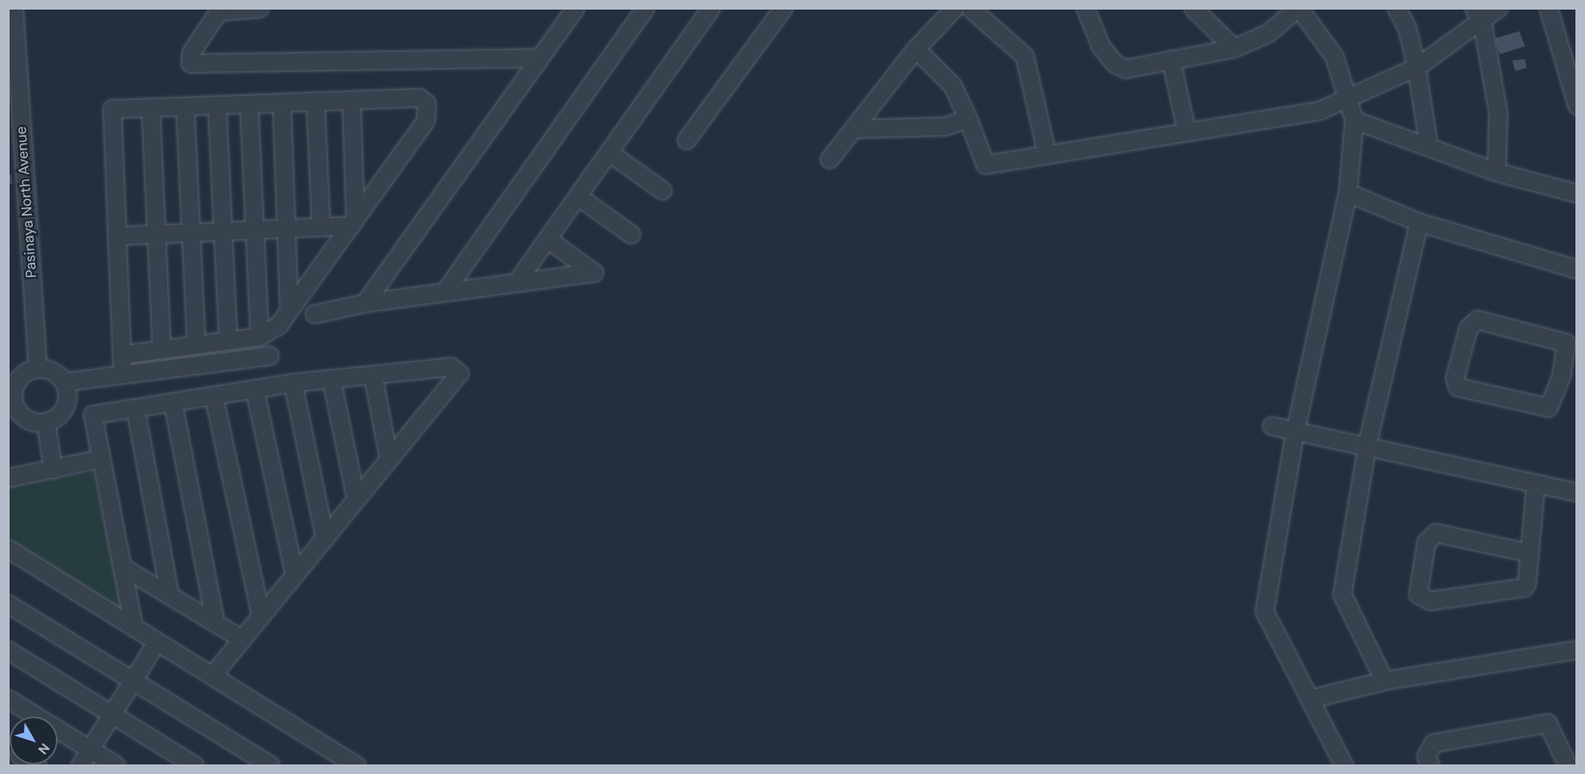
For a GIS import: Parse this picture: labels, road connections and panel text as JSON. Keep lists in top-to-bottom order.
{
  "streets": {
    "street": ["Pasinaya North Avenue"]
  },
  "north": "bottom right"
}
